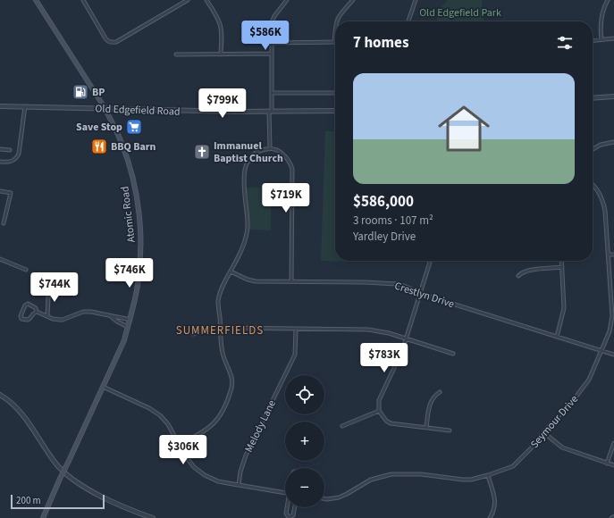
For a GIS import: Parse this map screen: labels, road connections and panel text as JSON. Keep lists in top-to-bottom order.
{
  "streets": {
    "main road": ["Atomic Road"],
    "street": [
      "Old Edgefield Road",
      "Crestlyn Drive",
      "Seymour Drive",
      "Melody Lane"
    ]
  },
  "crossings": [
    ["Old Edgefield Road", "Atomic Road"],
    ["Crestlyn Drive", "Seymour Drive"]
  ],
  "districts": ["SUMMERFIELDS"],
  "parks": ["Old Edgefield Park"],
  "places": {
    "fuel station": ["BP"],
    "supermarket": ["Save Stop"],
    "restaurant": ["BBQ Barn"],
    "church": ["Immanuel Baptist Church"]
  },
  "scale_bar": "200 m",
  "page": {
    "price": [
      "$586K",
      "$799K",
      "$719K",
      "$746K",
      "$744K",
      "$783K",
      "$306K"
    ],
    "heading": "7 homes",
    "list": [
      {
        "name": "$586,000",
        "note": "3 rooms · 107 m² · Yardley Drive"
      }
    ],
    "map_buttons": ["+", "−"],
    "scale": "200 m"
  }
}
